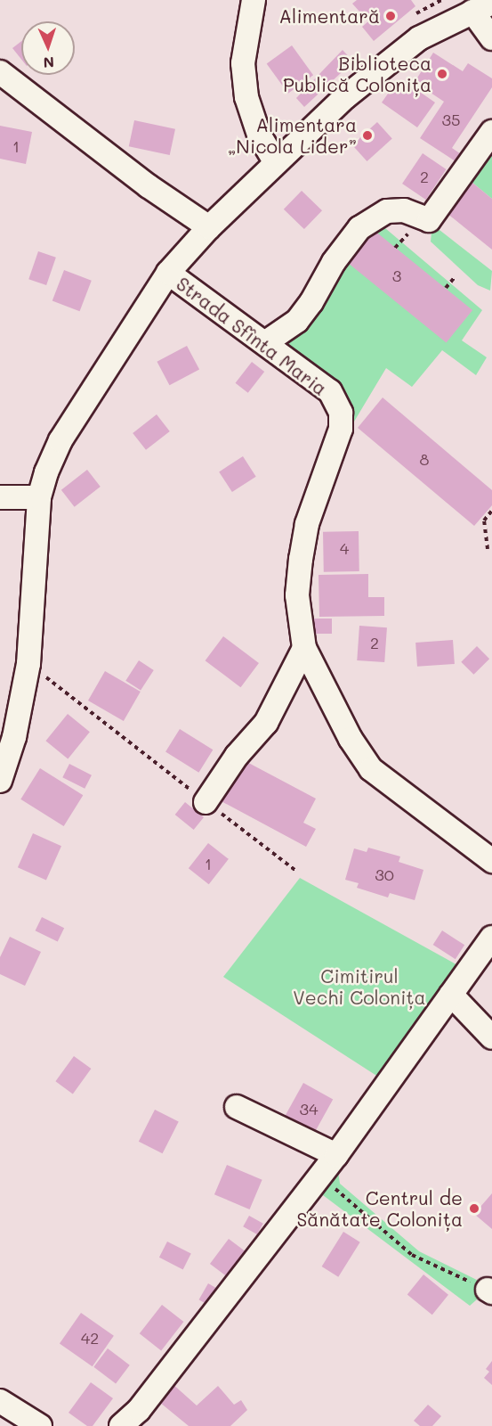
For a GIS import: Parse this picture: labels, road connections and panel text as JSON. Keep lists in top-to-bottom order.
{
  "streets": {
    "street": ["Strada Sfînta Maria"]
  },
  "parks": ["Cimitirul Vechi Colonița"],
  "places": [
    "Alimentară",
    "Biblioteca Publică Colonița",
    "Alimentara „Nicola Lider”",
    "Centrul de Sănătate Colonița"
  ],
  "house_numbers": [
    "35",
    "1",
    "2",
    "3",
    "8",
    "4",
    "2",
    "1",
    "30",
    "34",
    "42"
  ],
  "north": "bottom"
}
